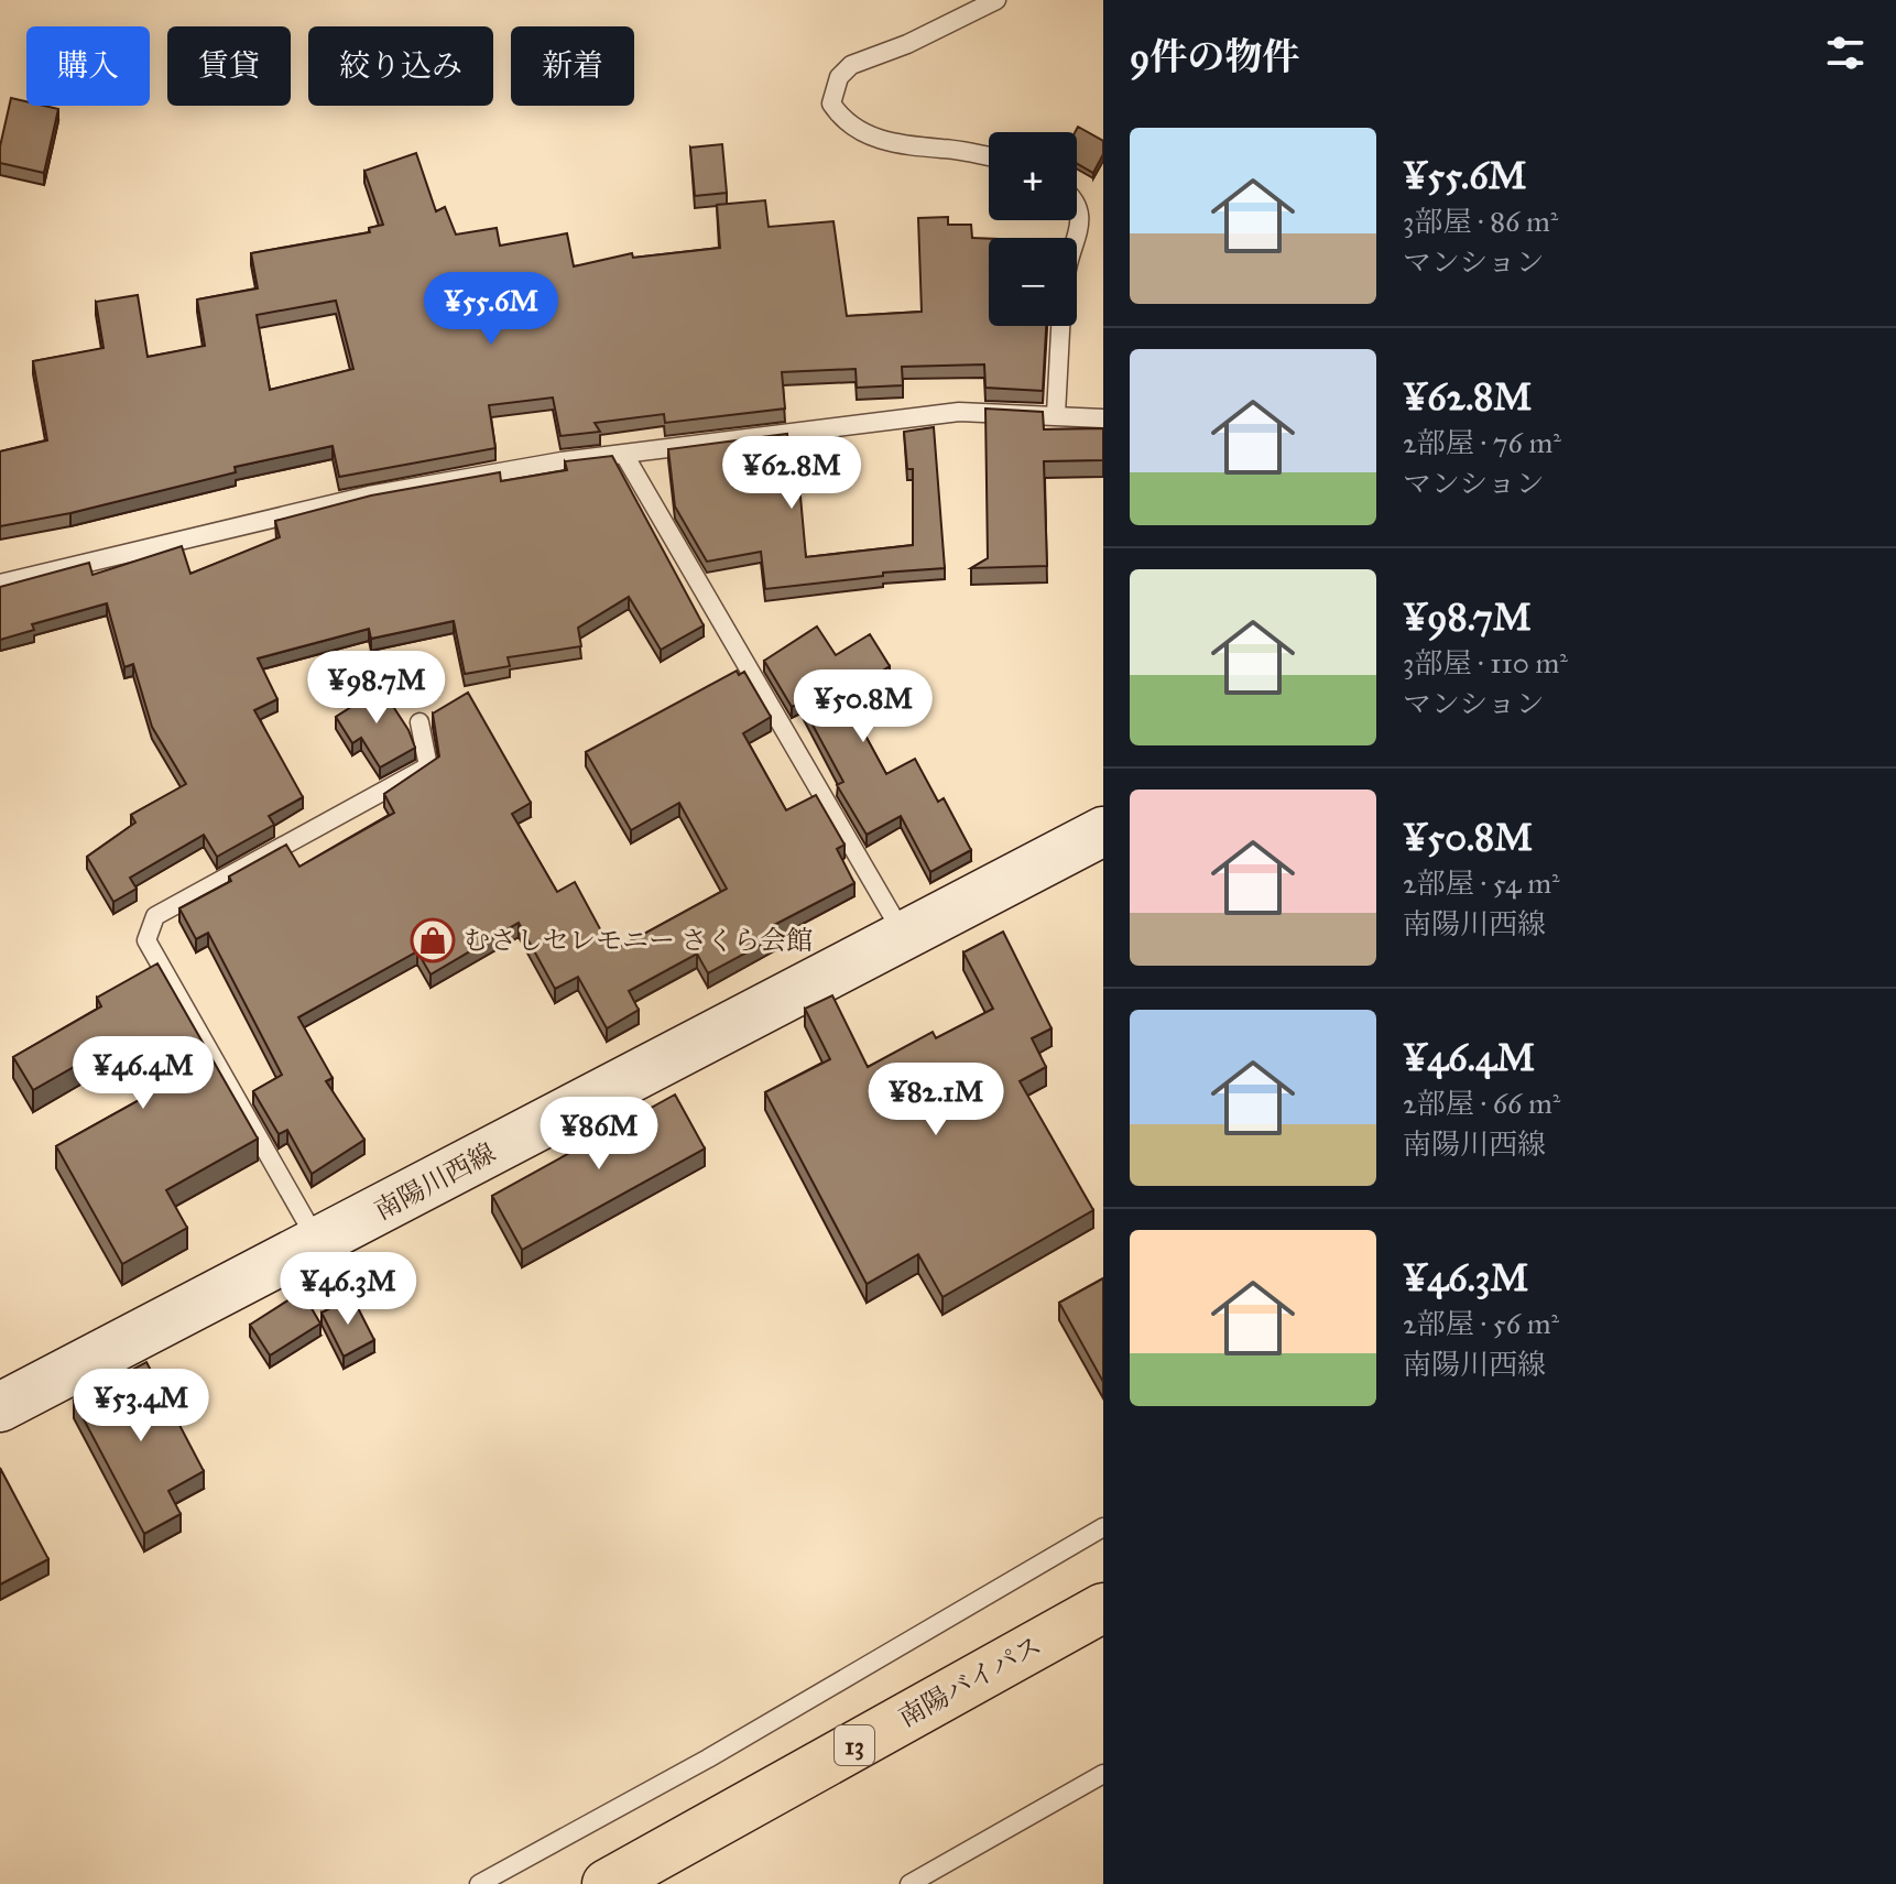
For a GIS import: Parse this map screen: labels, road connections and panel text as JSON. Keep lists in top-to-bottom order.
{
  "streets": {
    "highway": ["南陽バイパス", "13"],
    "main road": ["南陽川西線"]
  },
  "places": {
    "shop": ["むさしセレモニー さくら会館"]
  },
  "page": {
    "heading": "9件の物件",
    "chip": [
      "購入",
      "賃貸",
      "絞り込み",
      "新着"
    ],
    "list": [
      {
        "name": "¥55.6M",
        "note": "3部屋 · 86 m² · マンション"
      },
      {
        "name": "¥62.8M",
        "note": "2部屋 · 76 m² · マンション"
      },
      {
        "name": "¥98.7M",
        "note": "3部屋 · 110 m² · マンション"
      },
      {
        "name": "¥50.8M",
        "note": "2部屋 · 54 m² · 南陽川西線"
      },
      {
        "name": "¥46.4M",
        "note": "2部屋 · 66 m² · 南陽川西線"
      },
      {
        "name": "¥46.3M",
        "note": "2部屋 · 56 m² · 南陽川西線"
      }
    ],
    "map_buttons": ["+", "−"],
    "price": [
      "¥55.6M",
      "¥62.8M",
      "¥98.7M",
      "¥50.8M",
      "¥46.4M",
      "¥82.1M",
      "¥86M",
      "¥46.3M",
      "¥53.4M"
    ]
  }
}
